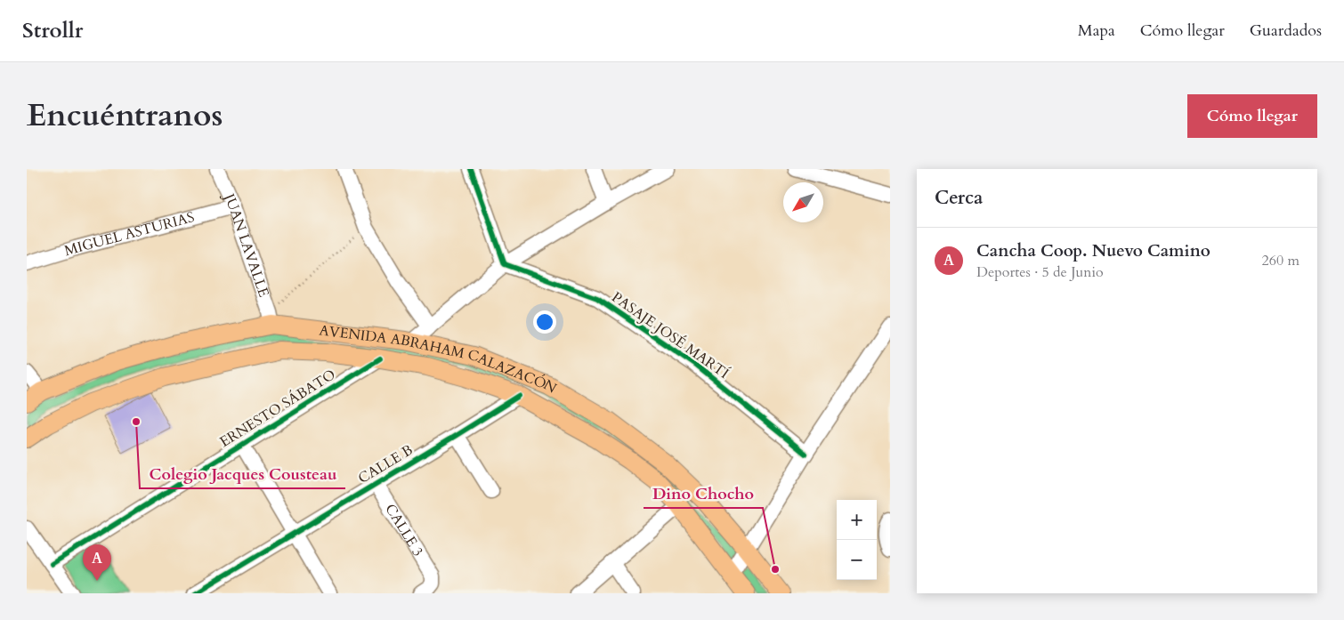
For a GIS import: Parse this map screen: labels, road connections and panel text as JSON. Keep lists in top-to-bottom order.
{
  "streets": {
    "main road": ["AVENIDA ABRAHAM CALAZACÓN"],
    "street": [
      "MIGUEL ASTURIAS",
      "JUAN LAVALLE",
      "PASAJE JOSÉ MARTÍ",
      "ERNESTO SÁBATO",
      "CALLE B",
      "CALLE 3"
    ]
  },
  "crossings": [
    ["MIGUEL ASTURIAS", "JUAN LAVALLE"],
    ["JUAN LAVALLE", "AVENIDA ABRAHAM CALAZACÓN"],
    ["AVENIDA ABRAHAM CALAZACÓN", "ERNESTO SÁBATO"],
    ["AVENIDA ABRAHAM CALAZACÓN", "CALLE B"],
    ["CALLE B", "CALLE 3"]
  ],
  "places": ["Colegio Jacques Cousteau", "Dino Chocho"],
  "north": "bottom left",
  "page": {
    "header": "Strollr",
    "nav": ["Mapa", "Cómo llegar", "Guardados"],
    "title": "Encuéntranos",
    "buttons": "Cómo llegar",
    "heading": "Cerca",
    "list": [
      {
        "mark": "A",
        "name": "Cancha Coop. Nuevo Camino",
        "note": "Deportes · 5 de Junio",
        "value": "260 m"
      }
    ],
    "map_buttons": ["+", "−"],
    "pins": "A"
  }
}
